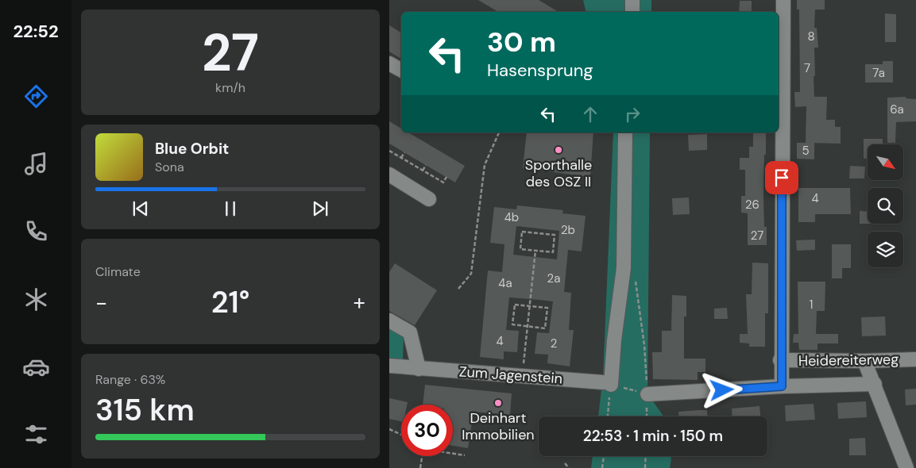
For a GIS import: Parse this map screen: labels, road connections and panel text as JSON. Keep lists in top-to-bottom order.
{
  "streets": {
    "street": ["Heidereiterweg", "Zum Jagenstein"]
  },
  "places": ["Sporthalle des OSZ II", "Deinhart Immobilien"],
  "house_numbers": [
    "8",
    "7",
    "7a",
    "6a",
    "5",
    "4",
    "26",
    "4b",
    "2b",
    "27",
    "2a",
    "4a",
    "1",
    "4",
    "2"
  ],
  "north": "bottom right",
  "page": {
    "tabs": "22:52",
    "tile": [
      ["27", "km/h"],
      "Climate",
      ["Range · 63%", "315 km"]
    ],
    "turn": ["30 m", "Hasensprung"],
    "song": ["Blue Orbit", "Sona"],
    "heat": ["−", "21°", "+"],
    "limit": "30",
    "trip": "22:53 · 1 min · 150 m"
  }
}
